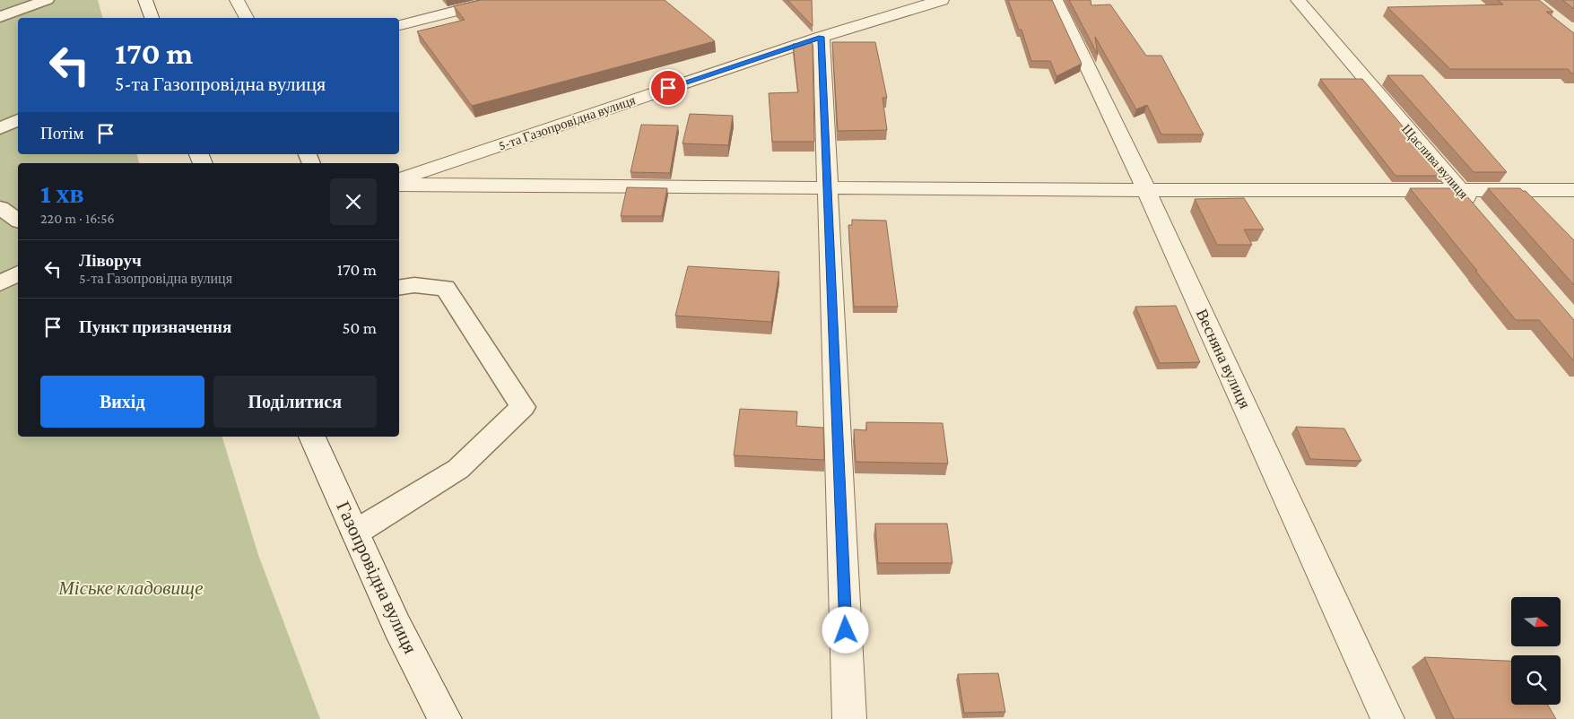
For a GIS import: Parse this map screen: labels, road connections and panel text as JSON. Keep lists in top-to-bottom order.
{
  "streets": {
    "street": [
      "5-та Газопровідна вулиця",
      "Щаслива вулиця",
      "Весняна вулиця",
      "Газопровідна вулиця"
    ]
  },
  "parks": ["Міське кладовище"],
  "north": "right",
  "page": {
    "turn": ["170 m", "5-та Газопровідна вулиця"],
    "then": "Потім",
    "heading": ["1 хв", "220 m · 16:56"],
    "list": [
      {
        "name": "Ліворуч",
        "note": "5-та Газопровідна вулиця",
        "value": "170 m"
      },
      {
        "name": "Пункт призначення",
        "value": "50 m"
      }
    ],
    "buttons": ["Вихід", "Поділитися"]
  }
}
